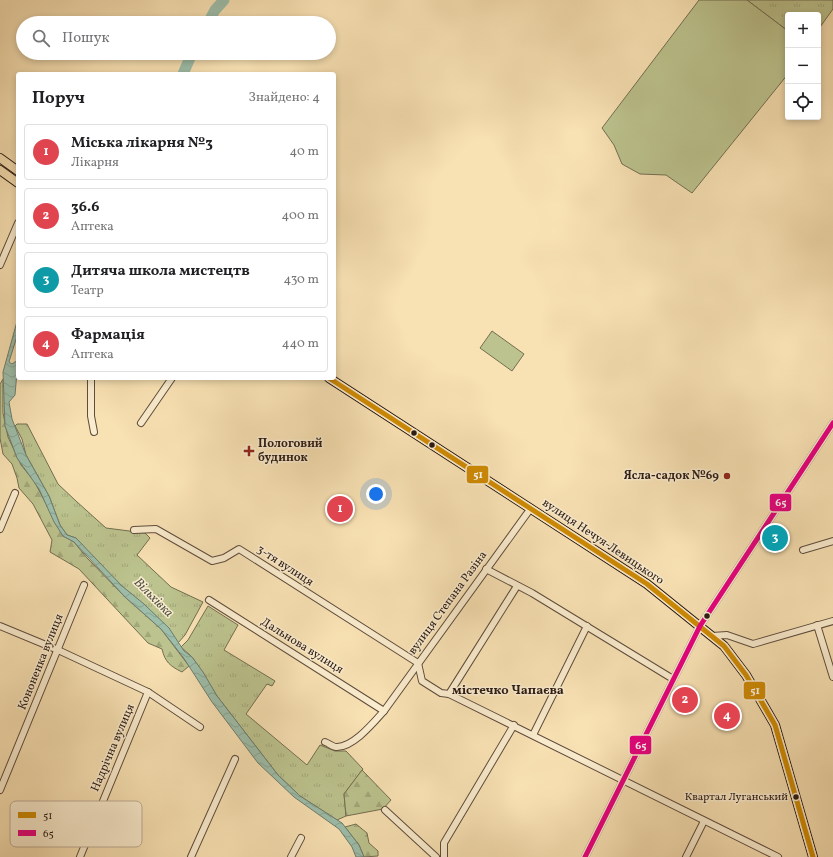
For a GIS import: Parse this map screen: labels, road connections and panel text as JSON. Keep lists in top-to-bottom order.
{
  "streets": {
    "main road": ["вулиця Нечуя-Левицького"],
    "street": [
      "3-тя вулиця",
      "вулиця Степана Разіна",
      "Дальнова вулиця",
      "Кононенка вулиця",
      "Надрічна вулиця"
    ]
  },
  "crossings": [
    ["вулиця Нечуя-Левицького", "вулиця Степана Разіна"],
    ["3-тя вулиця", "вулиця Степана Разіна"],
    ["вулиця Степана Разіна", "Дальнова вулиця"]
  ],
  "districts": ["містечко Чапаєва"],
  "water": ["Вільхівка"],
  "places": {
    "health": ["Пологовий будинок"],
    "other": ["Ясла-садок №69", "Квартал Луганський"]
  },
  "lines": ["transit line 51", "transit line 65"],
  "legend": ["51", "65"],
  "page": {
    "map_buttons": ["+", "−"],
    "search": "Пошук",
    "heading": ["Поруч", "Знайдено: 4"],
    "list": [
      {
        "mark": "1",
        "name": "Міська лікарня №3",
        "note": "Лікарня",
        "value": "40 m"
      },
      {
        "mark": "2",
        "name": "36.6",
        "note": "Аптека",
        "value": "400 m"
      },
      {
        "mark": "3",
        "name": "Дитяча школа мистецтв",
        "note": "Театр",
        "value": "430 m"
      },
      {
        "mark": "4",
        "name": "Фармація",
        "note": "Аптека",
        "value": "440 m"
      }
    ],
    "pins": [
      "1",
      "3",
      "2",
      "4"
    ]
  }
}
